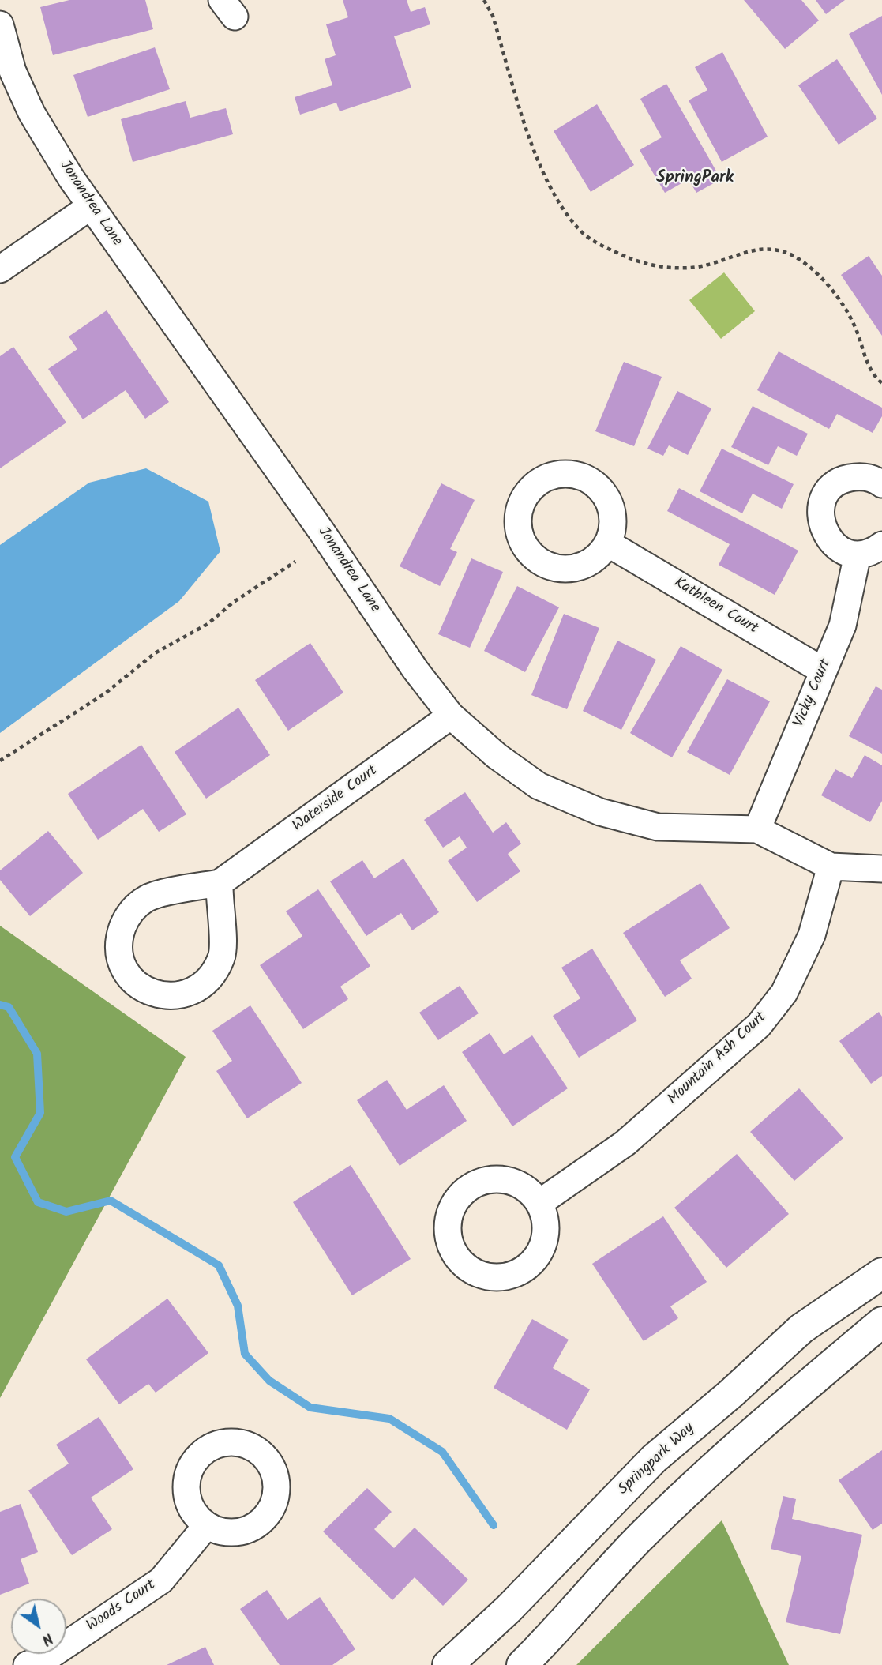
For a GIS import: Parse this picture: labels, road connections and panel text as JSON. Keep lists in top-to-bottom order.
{
  "streets": {
    "street": [
      "Jonandrea Lane",
      "Kathleen Court",
      "Vicky Court",
      "Waterside Court",
      "Mountain Ash Court",
      "Springpark Way",
      "Woods Court"
    ]
  },
  "crossings": [
    ["Jonandrea Lane", "Vicky Court"],
    ["Jonandrea Lane", "Waterside Court"],
    ["Jonandrea Lane", "Mountain Ash Court"],
    ["Kathleen Court", "Vicky Court"]
  ],
  "districts": ["SpringPark"],
  "north": "bottom right"
}
